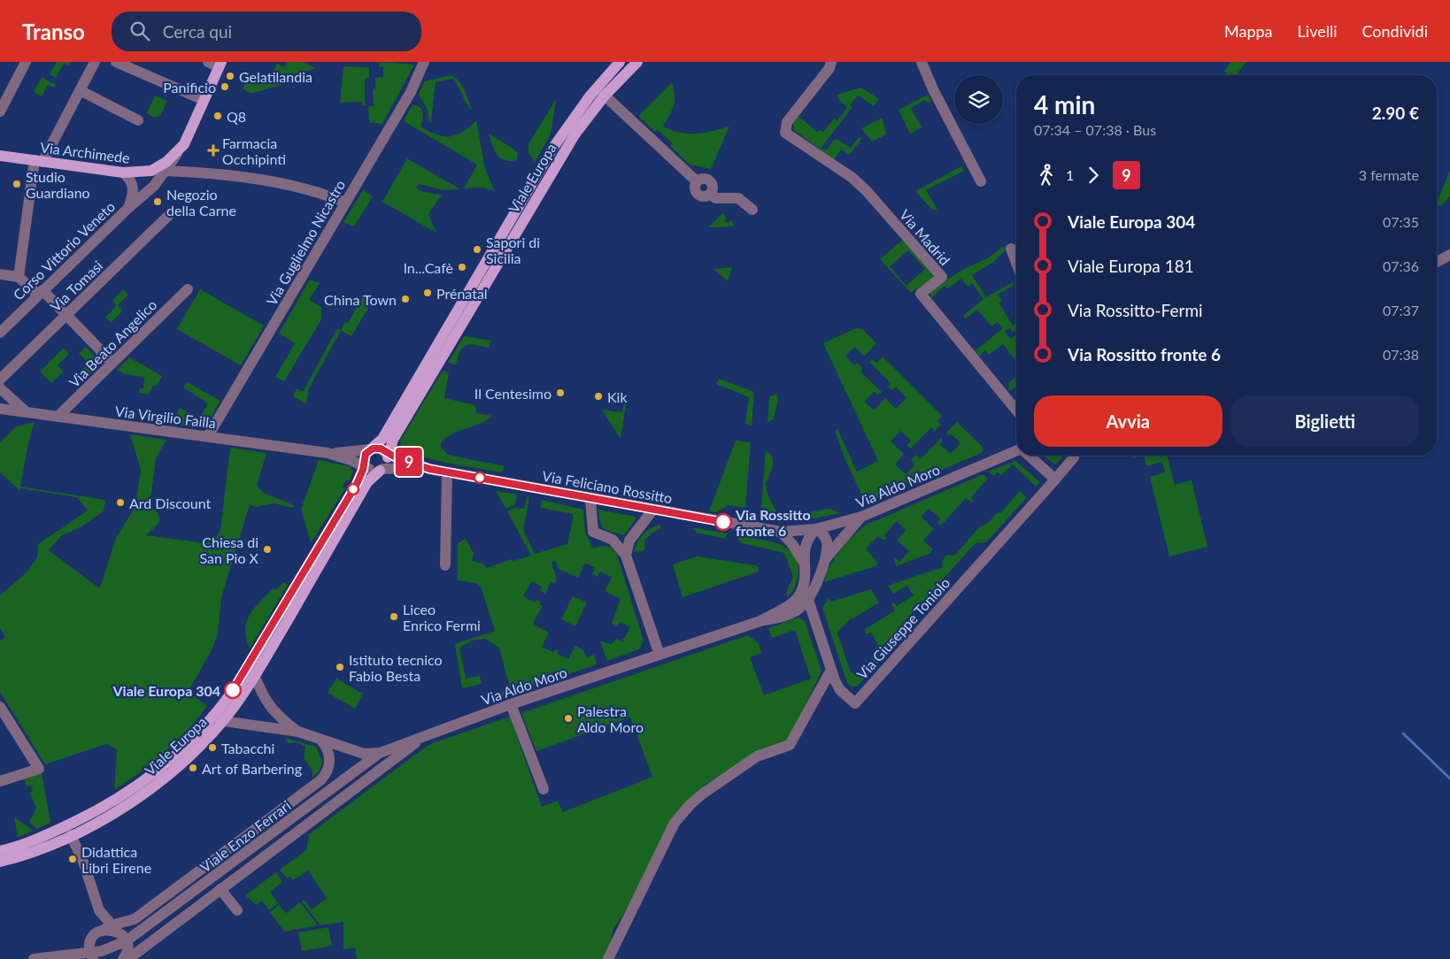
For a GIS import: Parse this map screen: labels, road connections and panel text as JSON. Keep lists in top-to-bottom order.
{
  "streets": {
    "main road": ["Via Archimede", "Viale Europa"],
    "street": [
      "Via Madrid",
      "Via Guglielmo Nicastro",
      "Corso Vittorio Veneto",
      "Via Tomasi",
      "Via Beato Angelico",
      "Via Virgilio Failla",
      "Via Aldo Moro",
      "Via Feliciano Rossitto",
      "Via Giuseppe Toniolo",
      "Viale Enzo Ferrari"
    ]
  },
  "crossings": [
    ["Via Guglielmo Nicastro", "Via Virgilio Failla"],
    ["Via Beato Angelico", "Via Virgilio Failla"],
    ["Via Aldo Moro", "Via Feliciano Rossitto"],
    ["Via Aldo Moro", "Via Giuseppe Toniolo"],
    ["Via Aldo Moro", "Viale Enzo Ferrari"]
  ],
  "places": {
    "other": [
      "Gelatilandia",
      "Panificio",
      "Q8",
      "Studio Guardiano",
      "Negozio della Carne",
      "Sapori di Sicilia",
      "In...Cafè",
      "Prénatal",
      "China Town",
      "Il Centesimo",
      "Kik",
      "Ard Discount",
      "Via Rossitto fronte 6",
      "Chiesa di San Pio X",
      "Liceo Enrico Fermi",
      "Istituto tecnico Fabio Besta",
      "Viale Europa 304",
      "Palestra Aldo Moro",
      "Tabacchi",
      "Art of Barbering",
      "Didattica Libri Eirene"
    ],
    "health": ["Farmacia Occhipinti"]
  },
  "lines": ["bus line 9"],
  "page": {
    "header": "Transo",
    "search": "Cerca qui",
    "nav": ["Mappa", "Livelli", "Condividi"],
    "on_map": "9",
    "heading": ["4 min", "07:34 – 07:38 · Bus", "2.90 €"],
    "legs": ["1", "9", "3 fermate"],
    "list": [
      {
        "name": "Viale Europa 304",
        "value": "07:35"
      },
      {
        "name": "Viale Europa 181",
        "value": "07:36"
      },
      {
        "name": "Via Rossitto-Fermi",
        "value": "07:37"
      },
      {
        "name": "Via Rossitto fronte 6",
        "value": "07:38"
      }
    ],
    "buttons": ["Avvia", "Biglietti"]
  }
}
